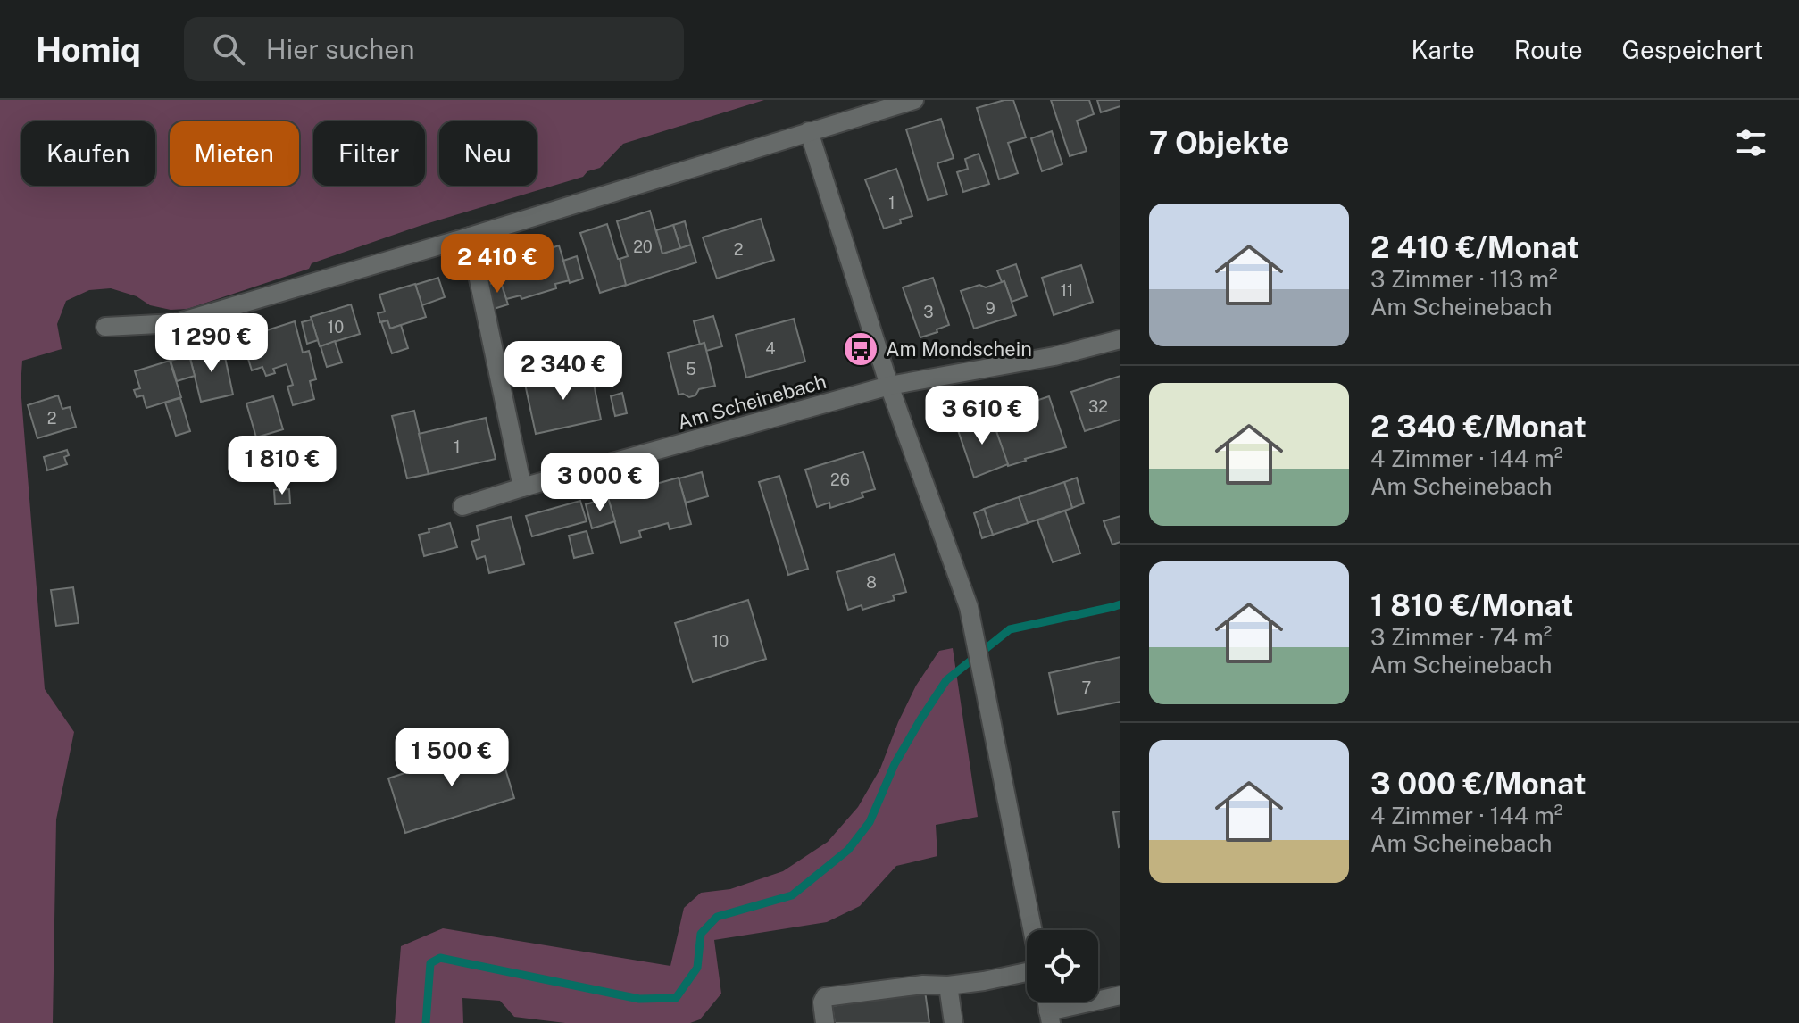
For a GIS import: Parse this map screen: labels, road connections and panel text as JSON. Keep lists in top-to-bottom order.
{
  "streets": {
    "street": ["Am Scheinebach"]
  },
  "places": {
    "bus stop": ["Am Mondschein"]
  },
  "house_numbers": [
    "1",
    "20",
    "2",
    "11",
    "9",
    "3",
    "10",
    "4",
    "5",
    "32",
    "2",
    "1",
    "26",
    "8",
    "10",
    "7"
  ],
  "page": {
    "header": "Homiq",
    "search": "Hier suchen",
    "nav": ["Karte", "Route", "Gespeichert"],
    "heading": "7 Objekte",
    "chip": [
      "Kaufen",
      "Mieten",
      "Filter",
      "Neu"
    ],
    "list": [
      {
        "name": "2 410 €/Monat",
        "note": "3 Zimmer · 113 m² · Am Scheinebach"
      },
      {
        "name": "2 340 €/Monat",
        "note": "4 Zimmer · 144 m² · Am Scheinebach"
      },
      {
        "name": "1 810 €/Monat",
        "note": "3 Zimmer · 74 m² · Am Scheinebach"
      },
      {
        "name": "3 000 €/Monat",
        "note": "4 Zimmer · 144 m² · Am Scheinebach"
      }
    ],
    "price": [
      "2 410 €",
      "1 290 €",
      "2 340 €",
      "3 610 €",
      "1 810 €",
      "3 000 €",
      "1 500 €"
    ]
  }
}
